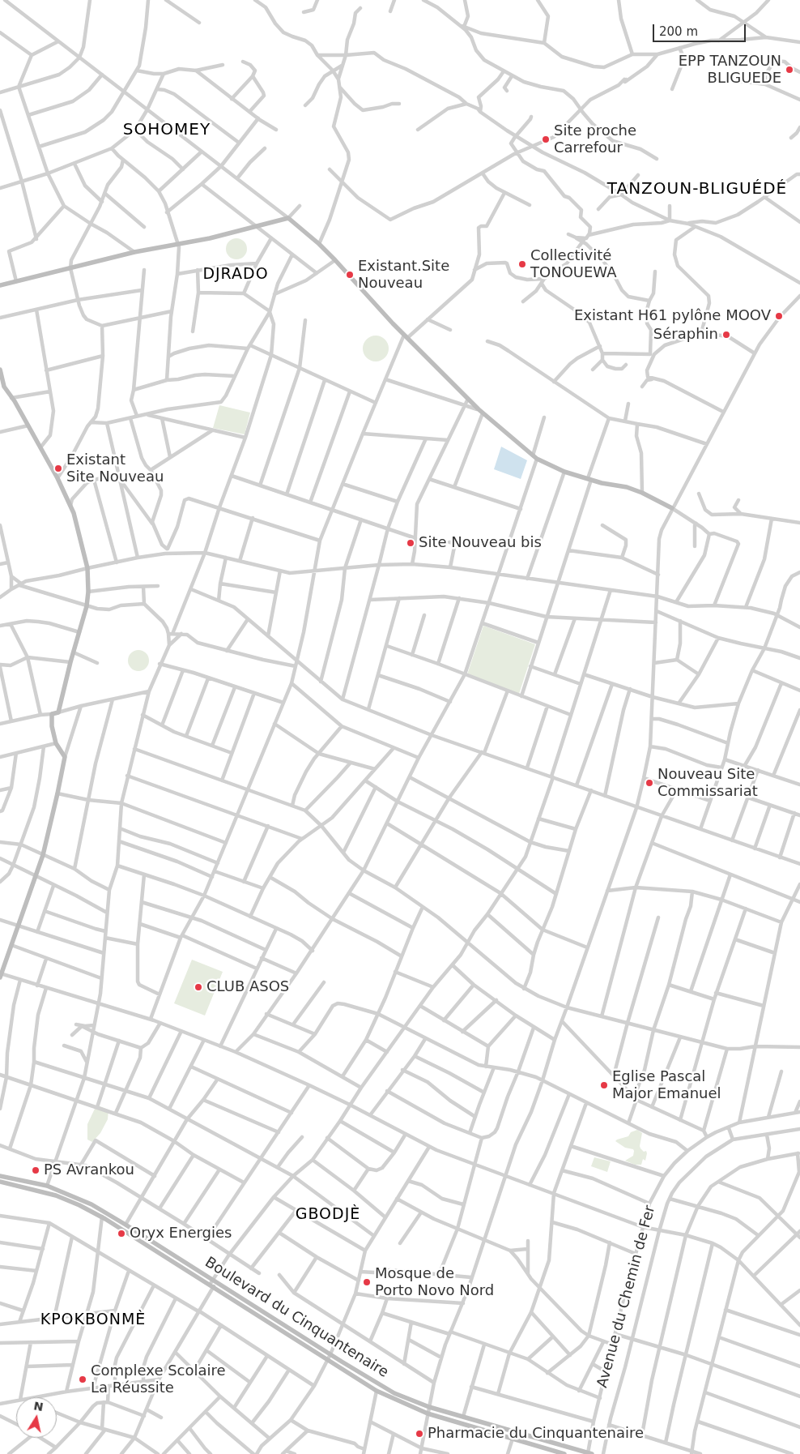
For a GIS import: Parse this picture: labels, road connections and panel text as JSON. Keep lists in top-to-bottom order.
{
  "streets": {
    "street": ["Avenue du Chemin de Fer", "Boulevard du Cinquantenaire"]
  },
  "crossings": [
    ["Avenue du Chemin de Fer", "Boulevard du Cinquantenaire"]
  ],
  "districts": [
    "SOHOMEY",
    "TANZOUN-BLIGUÉDÉ",
    "DJRADO",
    "GBODJÈ",
    "KPOKBONMÈ"
  ],
  "places": [
    "EPP TANZOUN BLIGUEDE",
    "Site proche Carrefour",
    "Collectivité TONOUEWA",
    "Existant.Site Nouveau",
    "Existant H61 pylône MOOV",
    "Séraphin",
    "Existant Site Nouveau",
    "Site Nouveau bis",
    "Nouveau Site Commissariat",
    "CLUB ASOS",
    "Eglise Pascal Major Emanuel",
    "PS Avrankou",
    "Oryx Energies",
    "Mosque de Porto Novo Nord",
    "Complexe Scolaire La Réussite",
    "Pharmacie du Cinquantenaire"
  ],
  "scale_bar": "200 m",
  "north": "top"
}
